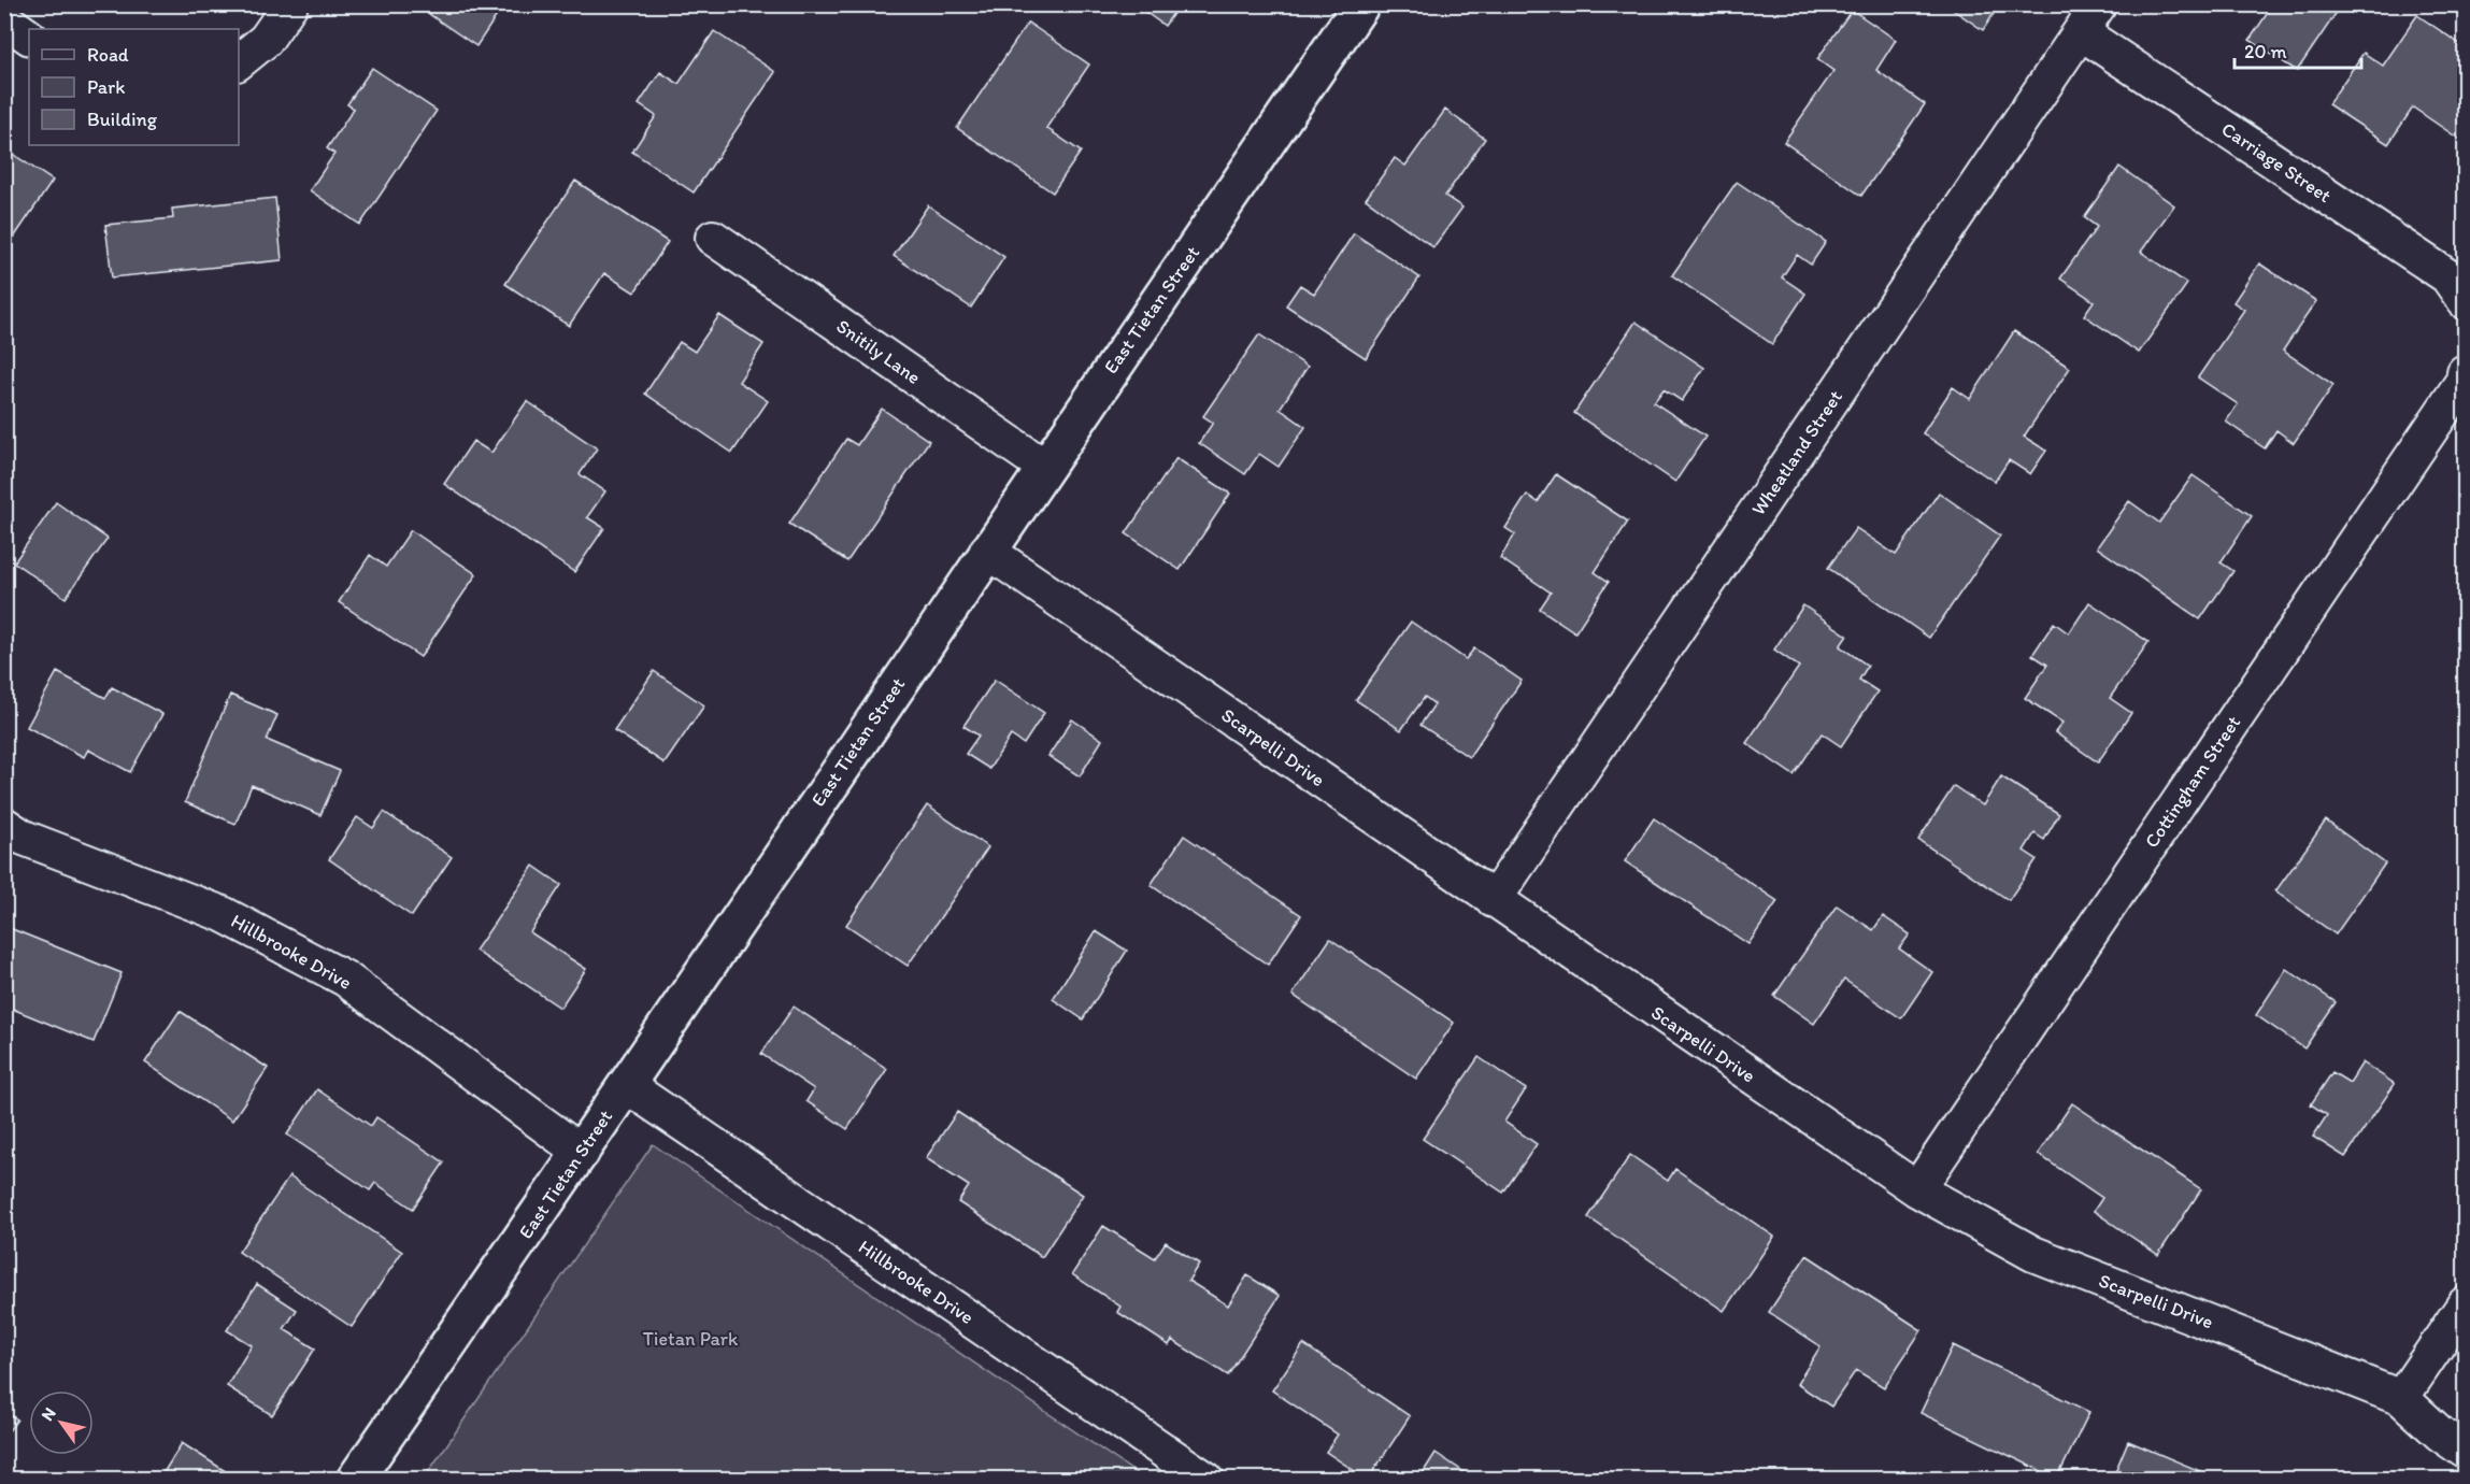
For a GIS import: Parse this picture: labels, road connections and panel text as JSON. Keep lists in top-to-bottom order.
{
  "streets": {
    "main road": ["East Tietan Street"],
    "street": [
      "Carriage Street",
      "Snitily Lane",
      "Wheatland Street",
      "Scarpelli Drive",
      "Cottingham Street",
      "Hillbrooke Drive"
    ]
  },
  "crossings": [
    ["Carriage Street", "Wheatland Street"],
    ["East Tietan Street", "Snitily Lane"],
    ["East Tietan Street", "Scarpelli Drive"],
    ["East Tietan Street", "Hillbrooke Drive"],
    ["Wheatland Street", "Scarpelli Drive"],
    ["Scarpelli Drive", "Cottingham Street"]
  ],
  "parks": ["Tietan Park"],
  "legend": ["Road", "Park", "Building"],
  "scale_bar": "20 m",
  "north": "top left"
}
